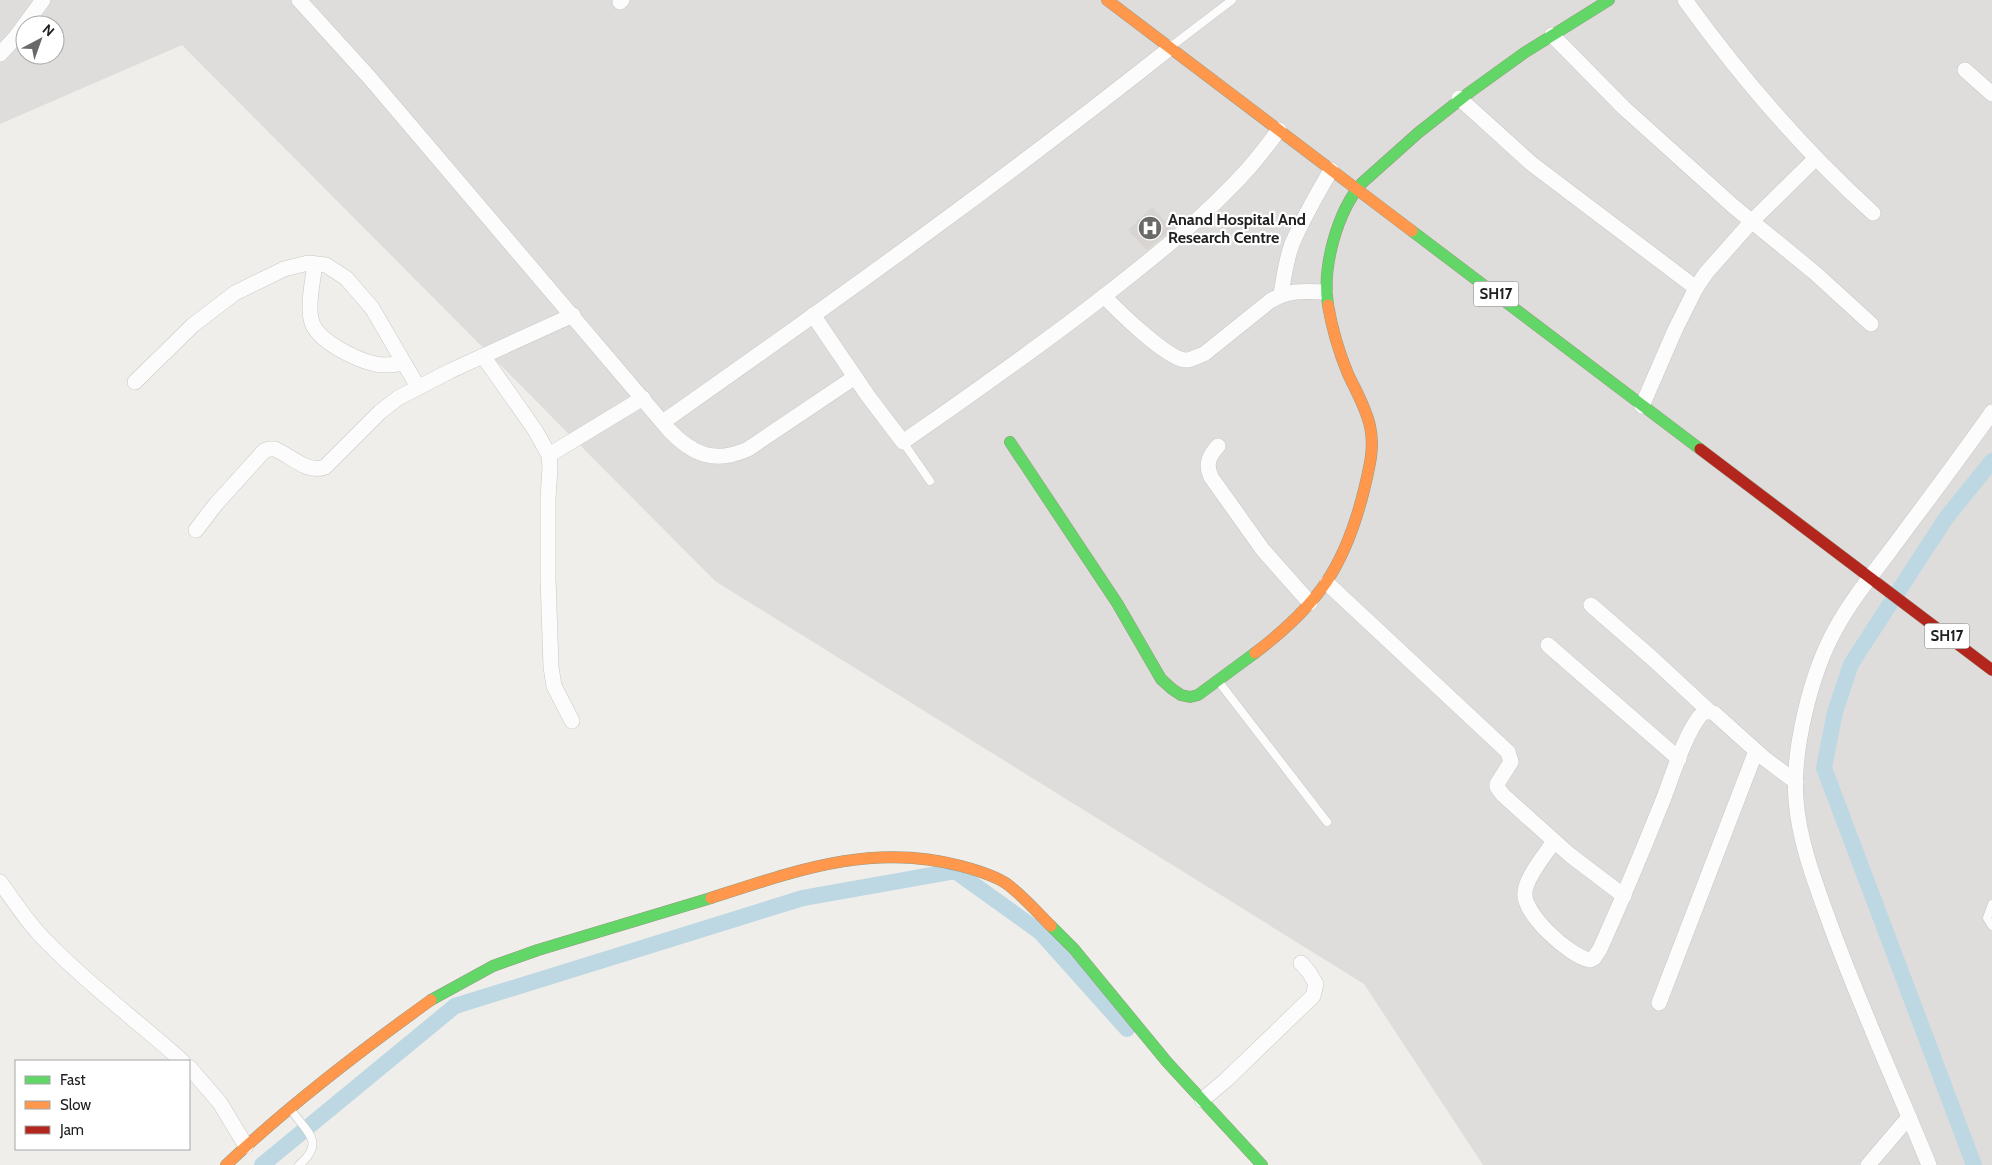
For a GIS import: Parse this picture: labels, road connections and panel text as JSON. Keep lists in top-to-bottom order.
{
  "streets": {
    "street": ["SH17"]
  },
  "places": {
    "hospital": ["Anand Hospital And Research Centre"]
  },
  "legend": ["Fast", "Slow", "Jam"],
  "north": "top right"
}
